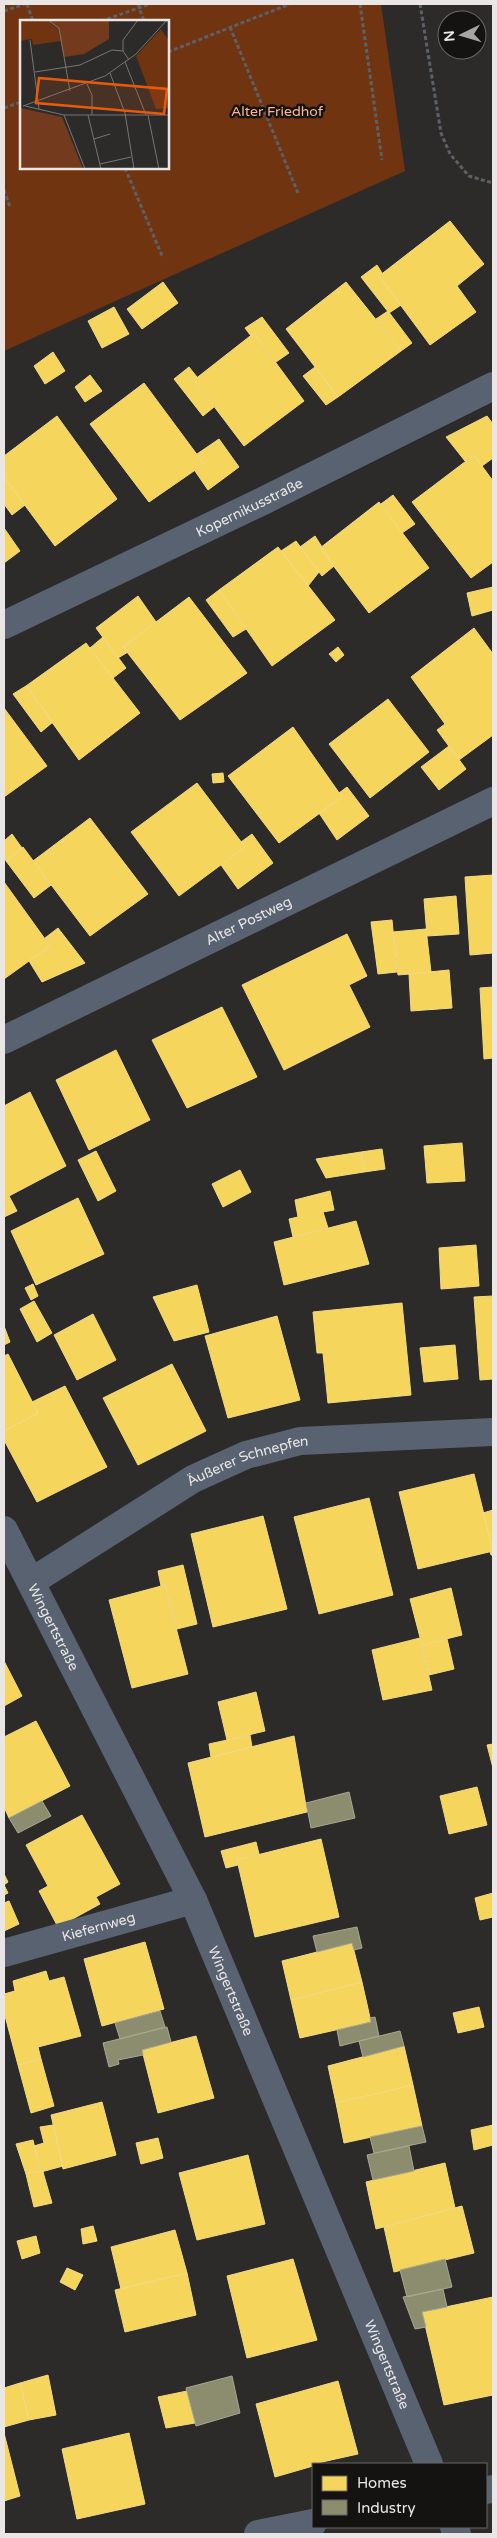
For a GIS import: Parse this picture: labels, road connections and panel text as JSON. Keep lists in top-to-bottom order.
{
  "streets": {
    "street": [
      "Kopernikusstraße",
      "Alter Postweg",
      "Äußerer Schnepfen",
      "Wingertstraße",
      "Kiefernweg"
    ]
  },
  "crossings": [
    ["Äußerer Schnepfen", "Wingertstraße"],
    ["Wingertstraße", "Kiefernweg"]
  ],
  "parks": ["Alter Friedhof"],
  "legend": ["Homes", "Industry"],
  "north": "left"
}
